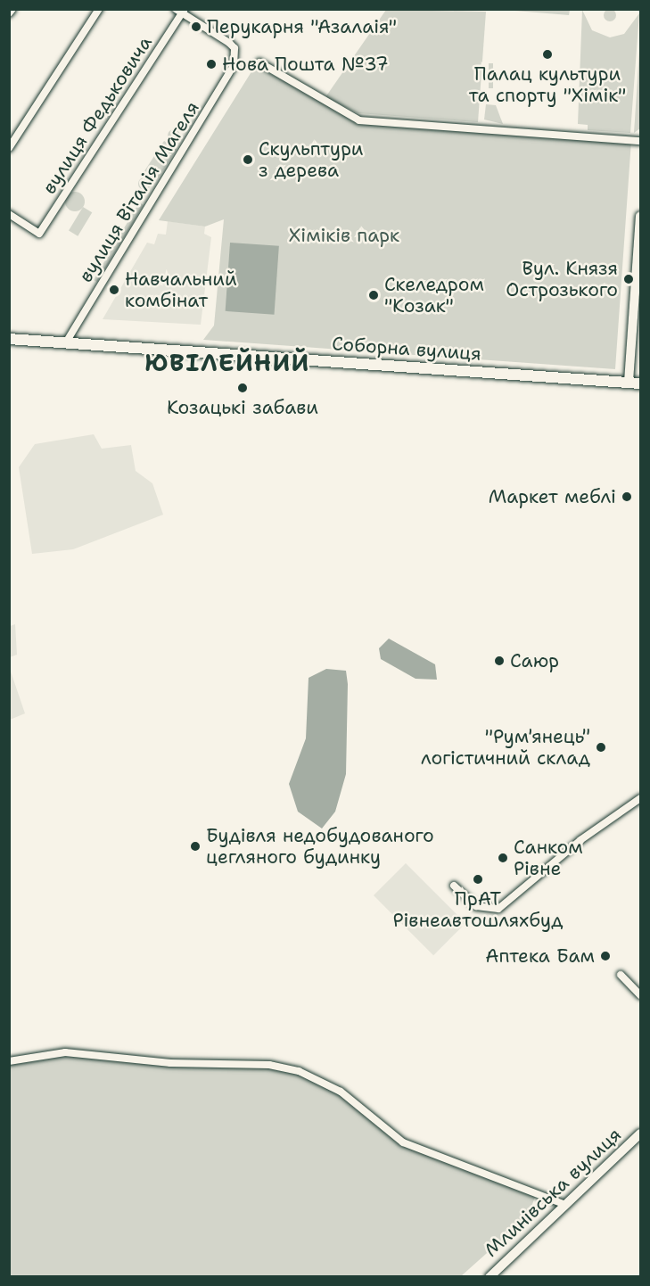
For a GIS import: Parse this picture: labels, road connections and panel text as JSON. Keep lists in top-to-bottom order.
{
  "streets": {
    "main road": ["Соборна вулиця", "Млинівська вулиця"],
    "street": ["вулиця Федьковича", "вулиця Віталія Магеля"]
  },
  "crossings": [
    ["вулиця Федьковича", "вулиця Віталія Магеля"],
    ["вулиця Віталія Магеля", "Соборна вулиця"]
  ],
  "districts": ["ЮВІЛЕЙНИЙ"],
  "parks": ["Хіміків парк"],
  "places": [
    "Перукарня \"Азалаія\"",
    "Палац культури та спорту \"Хімік\"",
    "Нова Пошта №37",
    "Скульптури з дерева",
    "Вул. Князя Острозького",
    "Навчальний комбінат",
    "Скеледром \"Козак\"",
    "Козацькі забави",
    "Маркет меблі",
    "Саюр",
    "\"Рум'янець\" логістичний склад",
    "Будівля недобудованого цегляного будинку",
    "Санком Рівне",
    "ПрАТ Рівнеавтошляхбуд",
    "Аптека Бам"
  ]
}
